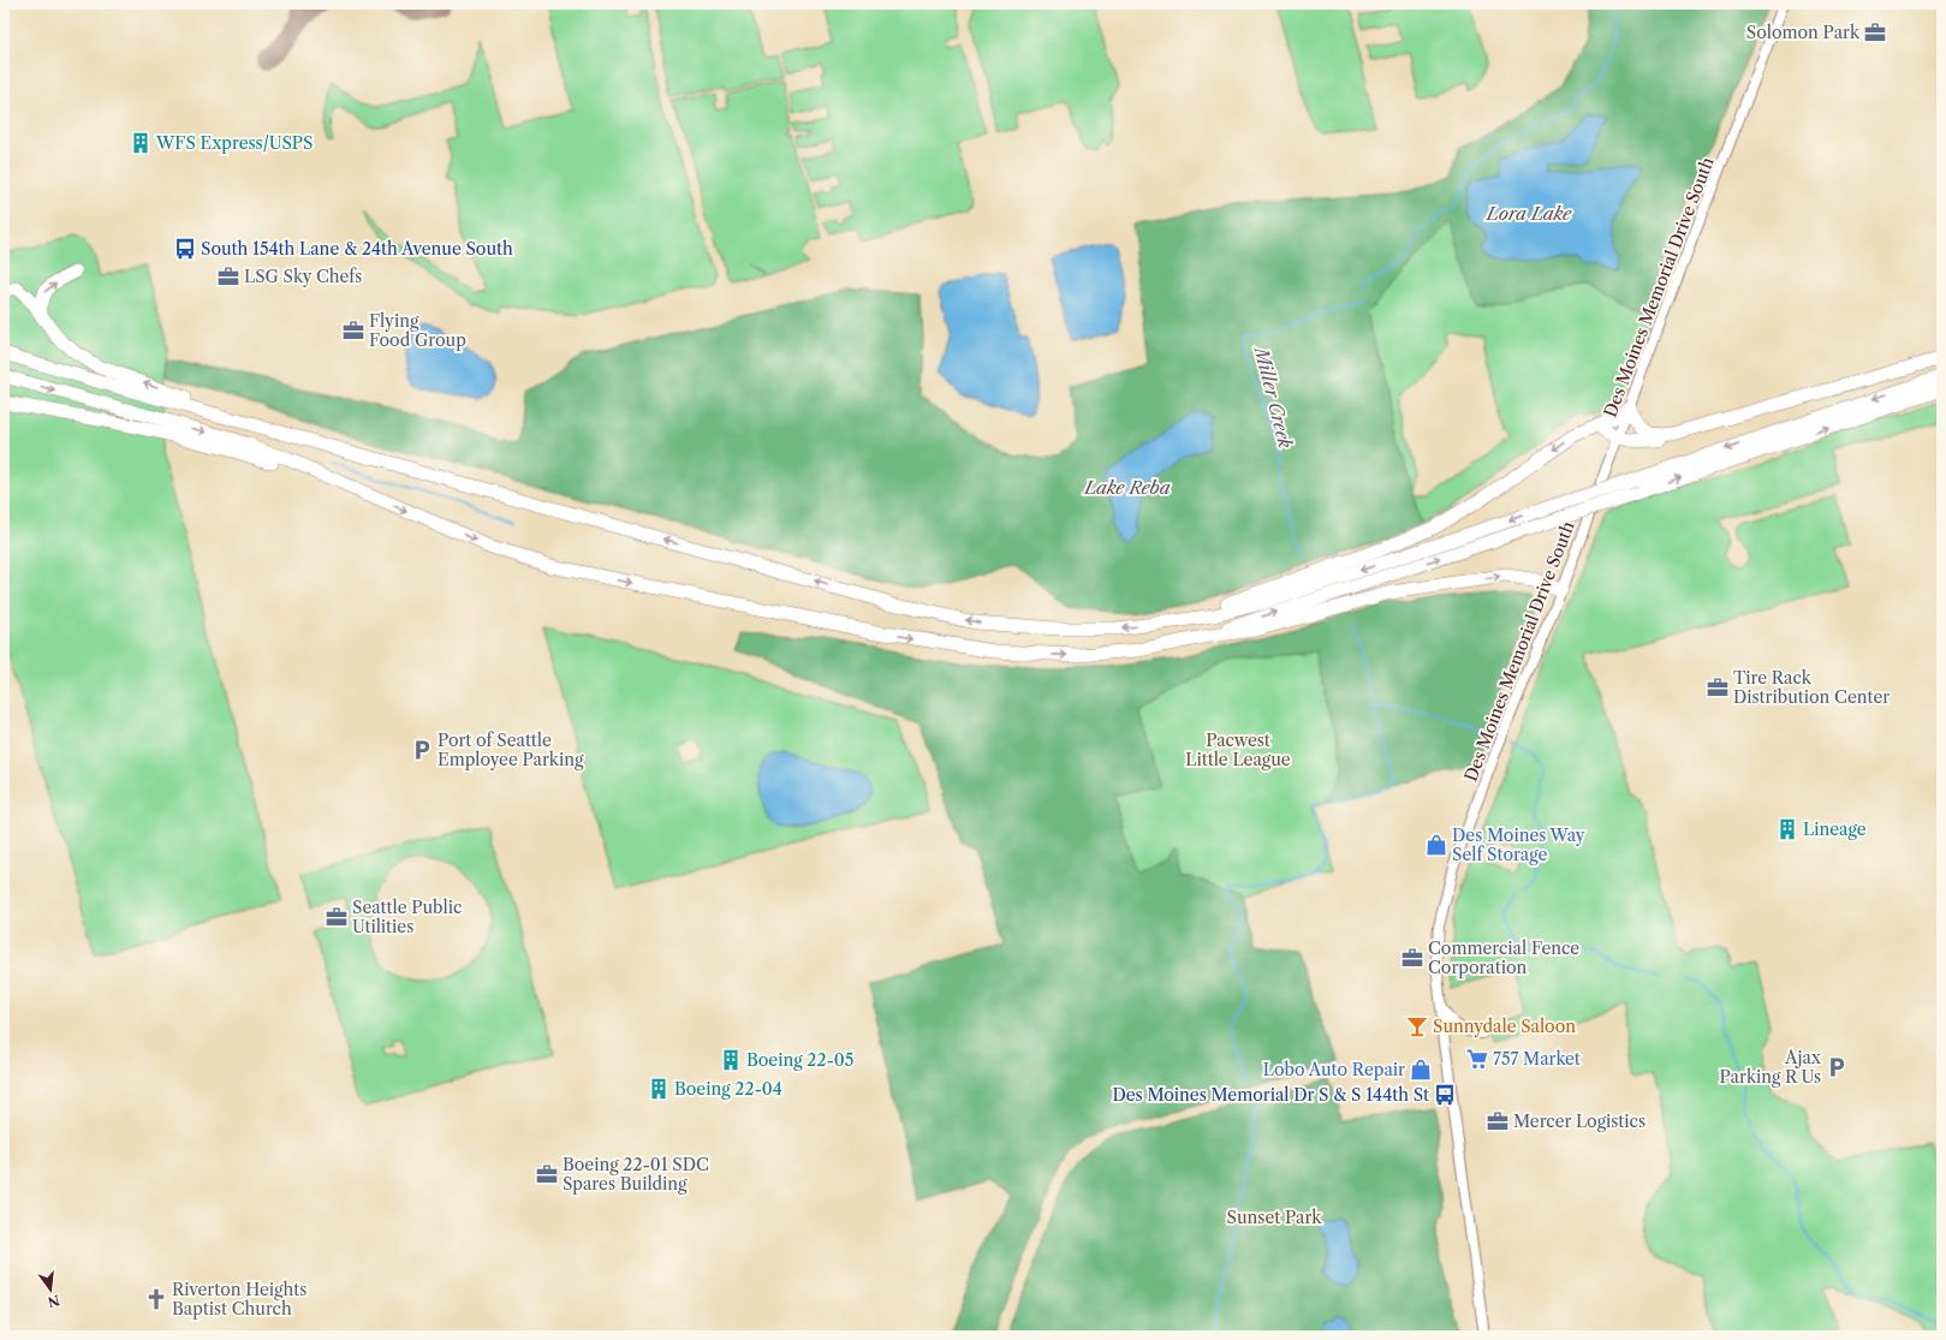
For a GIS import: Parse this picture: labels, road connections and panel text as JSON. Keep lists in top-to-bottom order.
{
  "streets": {
    "main road": ["Des Moines Memorial Drive South"]
  },
  "water": ["Lora Lake", "Miller Creek", "Lake Reba"],
  "parks": ["Pacwest Little League", "Sunset Park"],
  "places": {
    "office": [
      "Solomon Park",
      "LSG Sky Chefs",
      "Flying Food Group",
      "Tire Rack Distribution Center",
      "Seattle Public Utilities",
      "Commercial Fence Corporation",
      "Mercer Logistics",
      "Boeing 22-01 SDC Spares Building"
    ],
    "building": [
      "WFS Express/USPS",
      "Lineage",
      "Boeing 22-05",
      "Boeing 22-04"
    ],
    "bus stop": ["South 154th Lane & 24th Avenue South", "Des Moines Memorial Dr S & S 144th St"],
    "parking": ["Port of Seattle Employee Parking", "Ajax Parking R Us"],
    "shop": ["Des Moines Way Self Storage", "Lobo Auto Repair"],
    "bar": ["Sunnydale Saloon"],
    "supermarket": ["757 Market"],
    "church": ["Riverton Heights Baptist Church"]
  },
  "north": "bottom"
}
